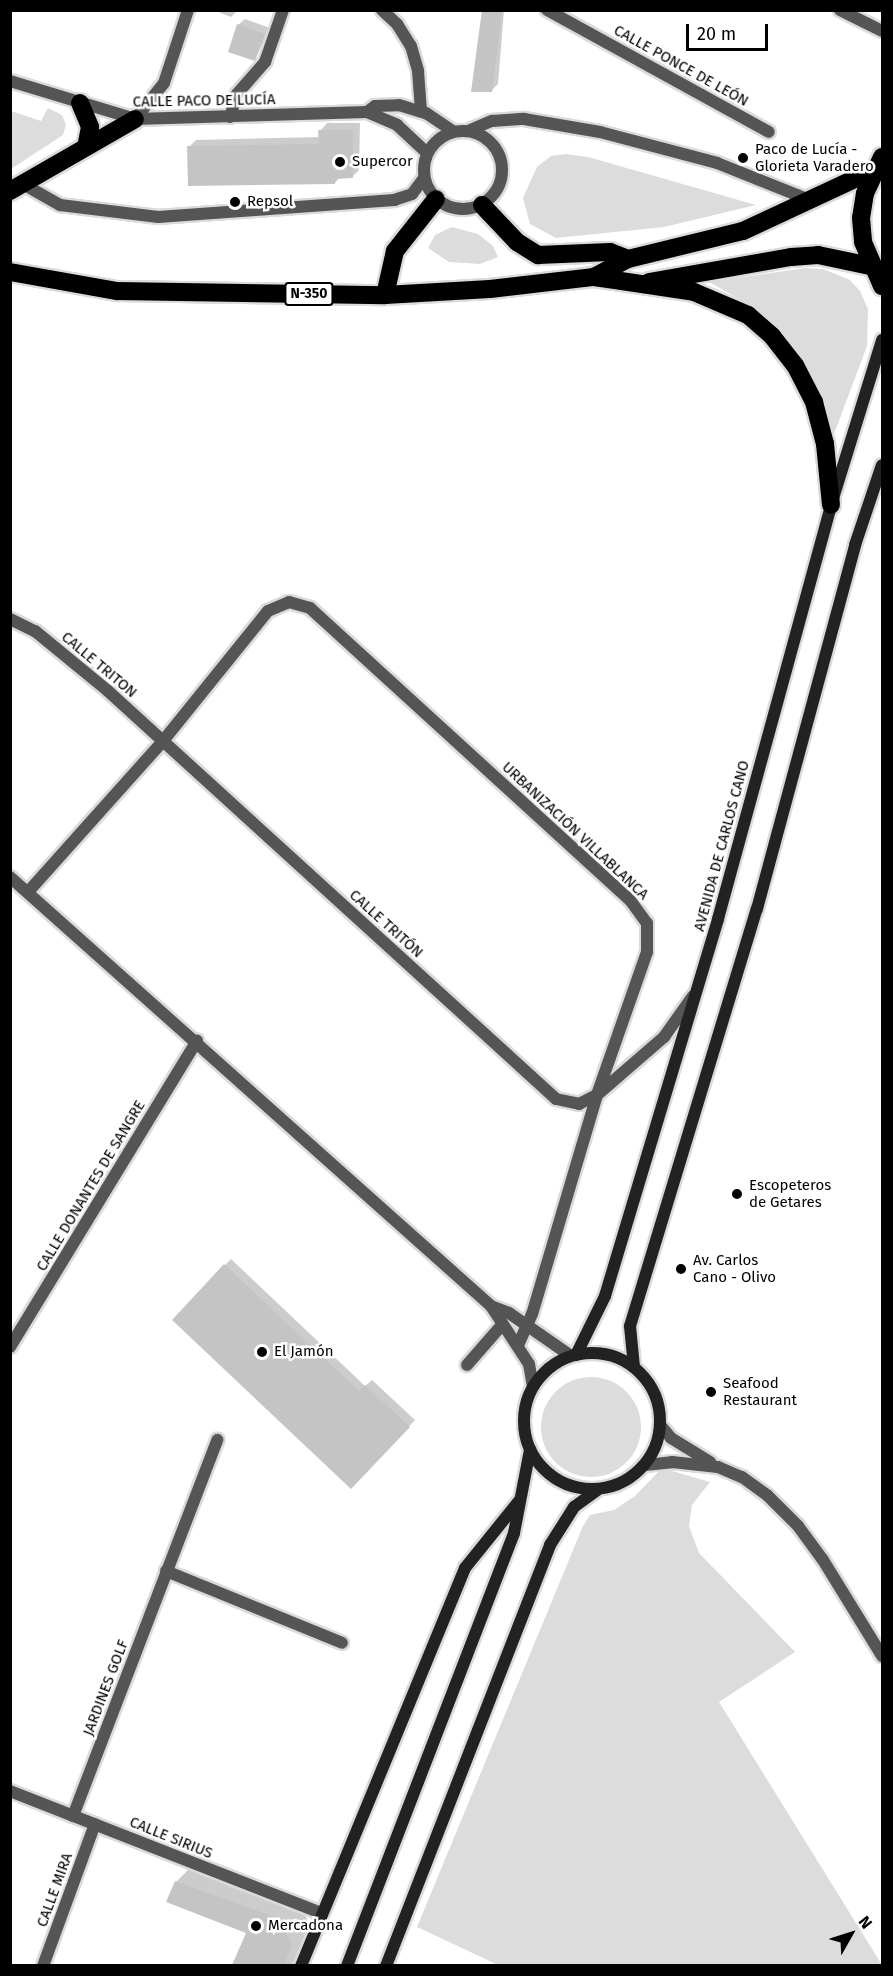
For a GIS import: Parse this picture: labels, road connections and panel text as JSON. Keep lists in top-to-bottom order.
{
  "streets": {
    "highway": ["N-350"],
    "street": [
      "CALLE PONCE DE LEÓN",
      "CALLE PACO DE LUCÍA",
      "CALLE TRITON",
      "URBANIZACIÓN VILLABLANCA",
      "AVENIDA DE CARLOS CANO",
      "CALLE TRITÓN",
      "CALLE DONANTES DE SANGRE",
      "JARDINES GOLF",
      "CALLE SIRIUS",
      "CALLE MIRA"
    ]
  },
  "crossings": [
    ["CALLE TRITON", "URBANIZACIÓN VILLABLANCA"],
    ["CALLE TRITON", "CALLE TRITÓN"],
    ["URBANIZACIÓN VILLABLANCA", "CALLE TRITÓN"],
    ["JARDINES GOLF", "CALLE SIRIUS"],
    ["CALLE SIRIUS", "CALLE MIRA"]
  ],
  "places": [
    "Paco de Lucía - Glorieta Varadero",
    "Supercor",
    "Repsol",
    "Escopeteros de Getares",
    "Av. Carlos Cano - Olivo",
    "El Jamón",
    "Seafood Restaurant",
    "Mercadona"
  ],
  "scale_bar": "20 m",
  "north": "top right"
}
